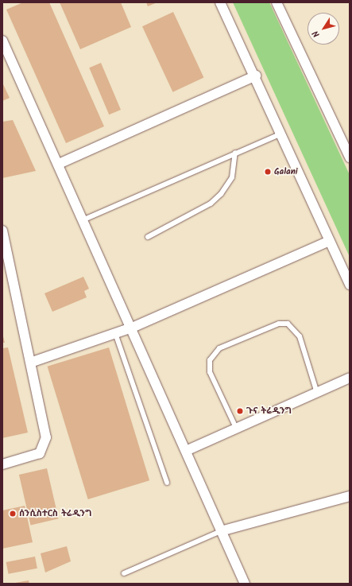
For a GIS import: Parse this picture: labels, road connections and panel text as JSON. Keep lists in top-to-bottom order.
{
  "places": ["Galani", "ጉና ትሬዲንግ", "ሰንሲስተርስ ትሬዲንግ"],
  "north": "bottom left"
}
